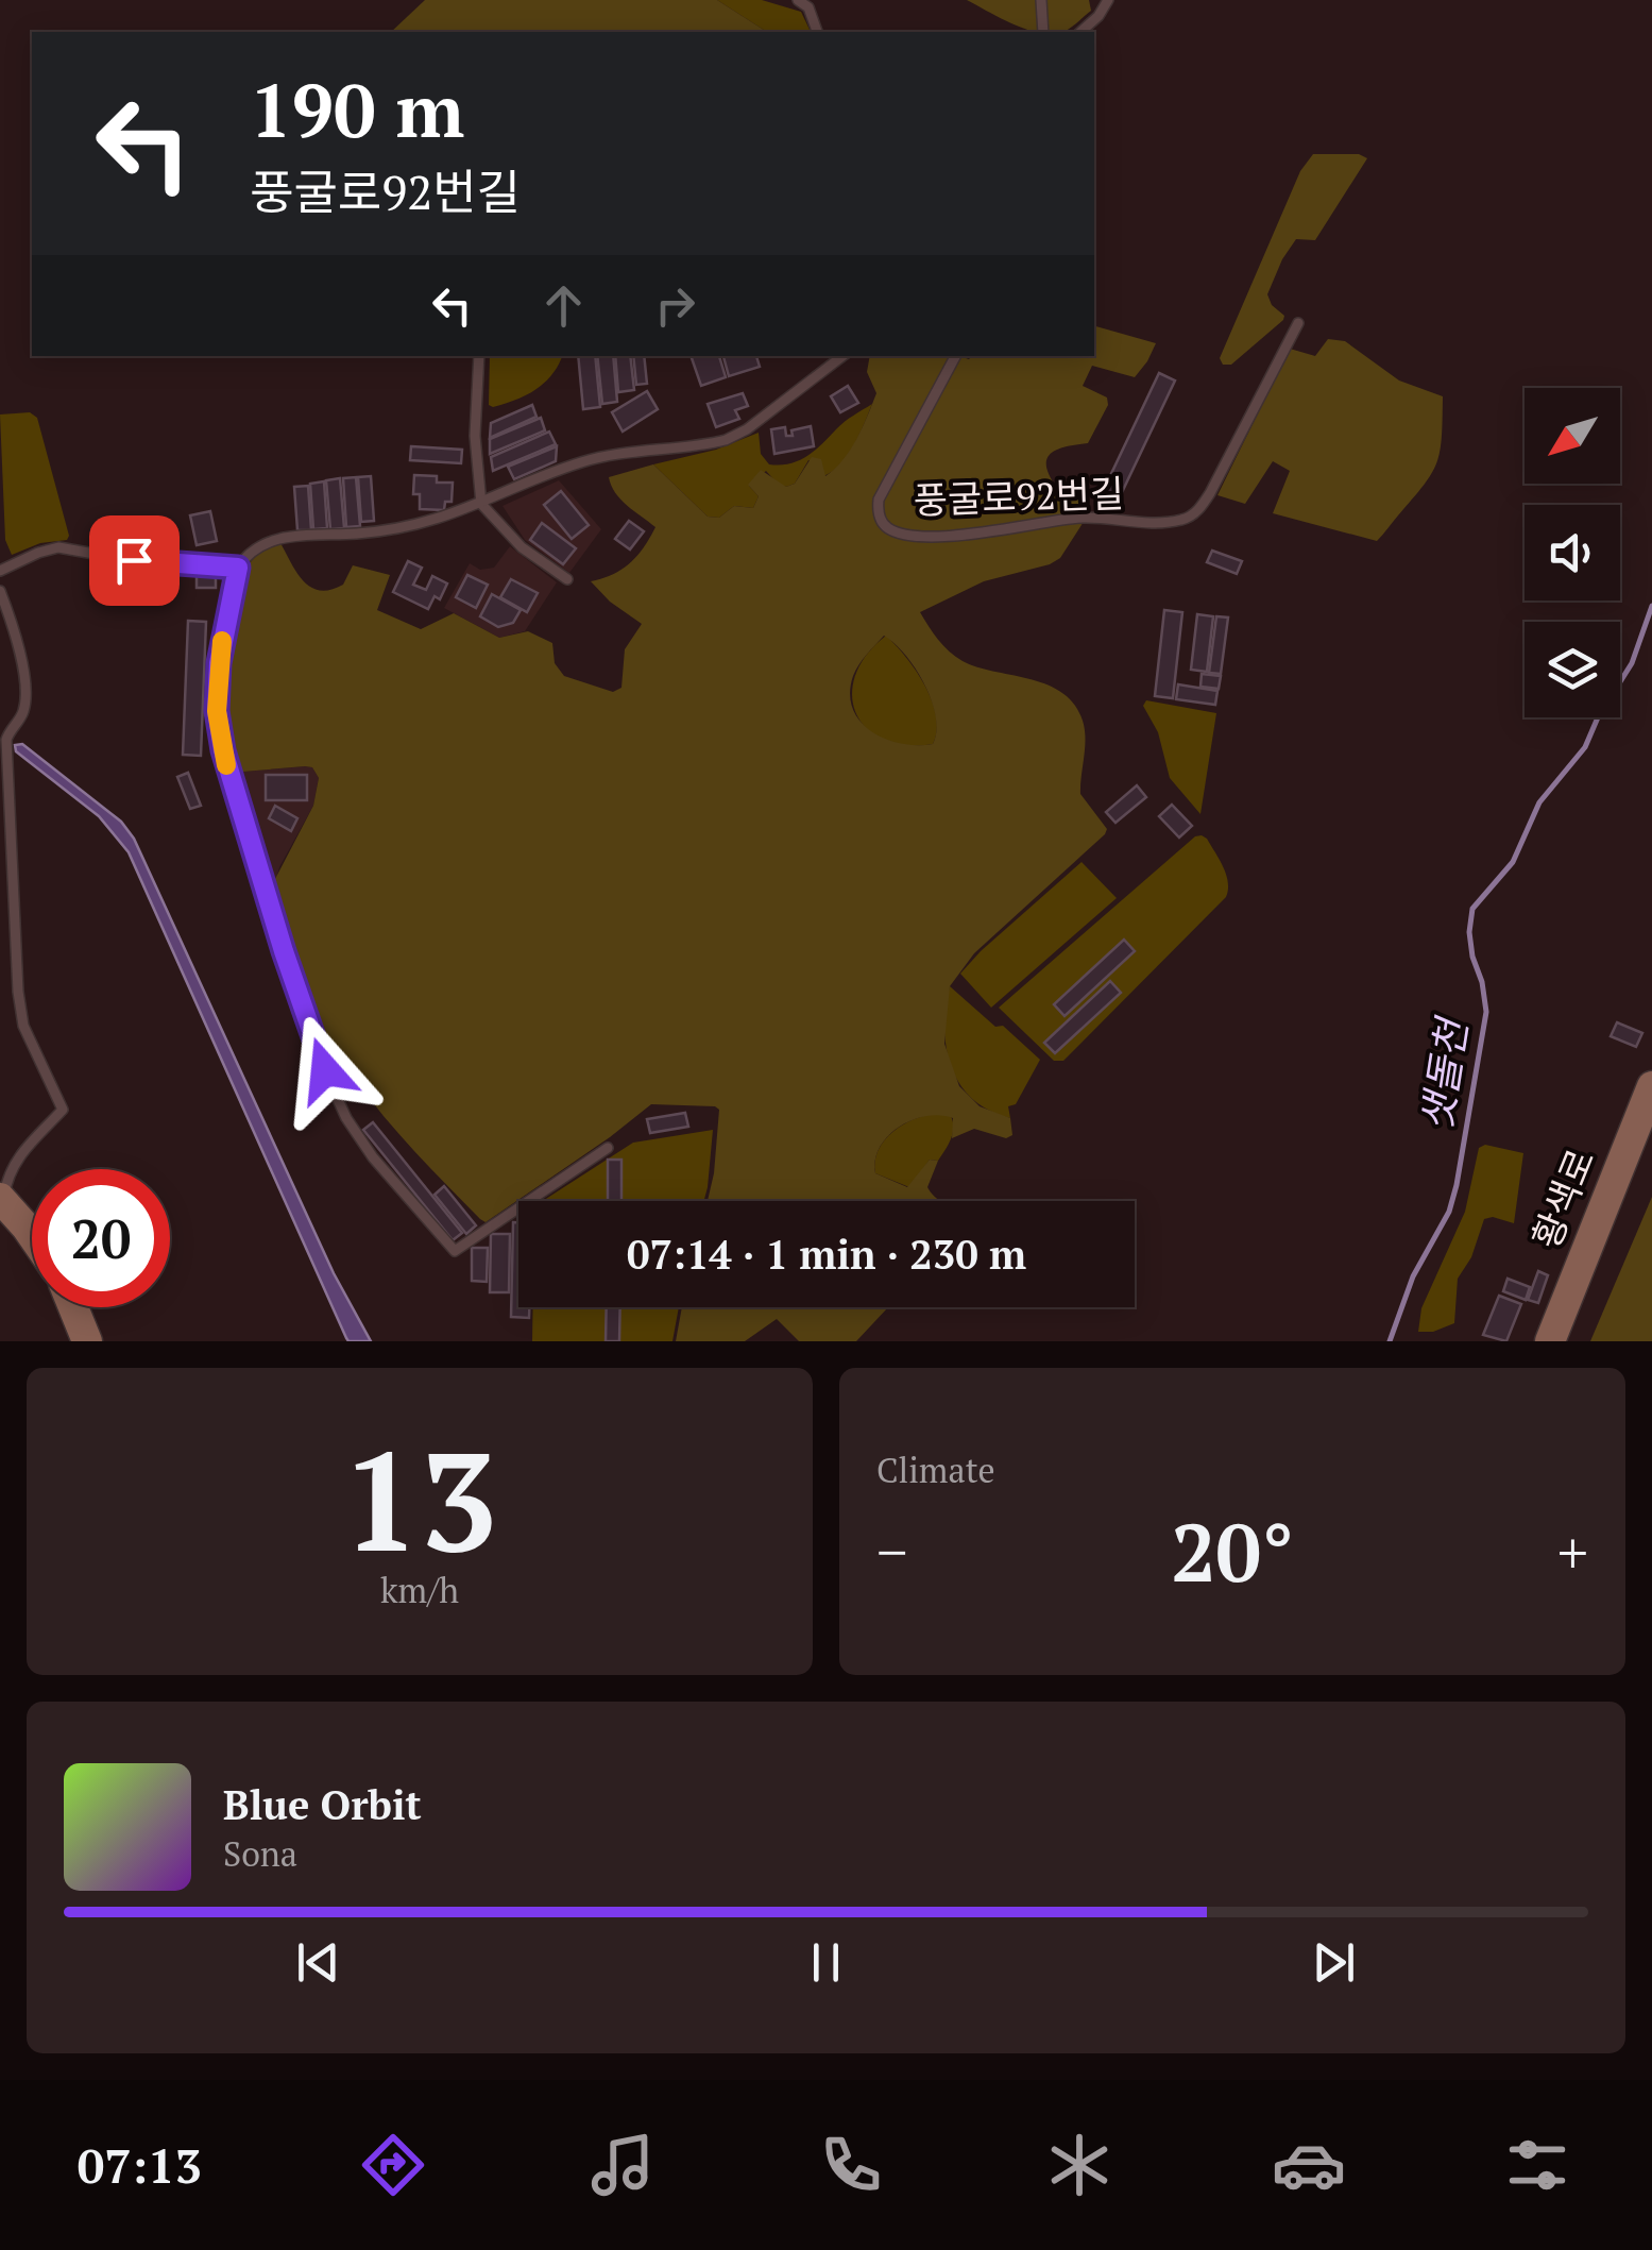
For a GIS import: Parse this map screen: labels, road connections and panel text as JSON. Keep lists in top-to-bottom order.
{
  "streets": {
    "street": ["황색로"],
    "lane": ["풍굴로92번길"]
  },
  "water": ["샛돌천"],
  "north": "bottom left",
  "page": {
    "turn": ["190 m", "풍굴로92번길"],
    "limit": "20",
    "trip": "07:14 · 1 min · 230 m",
    "tile": [
      ["13", "km/h"],
      "Climate"
    ],
    "heat": ["−", "20°", "+"],
    "song": ["Blue Orbit", "Sona"],
    "tabs": "07:13"
  }
}
